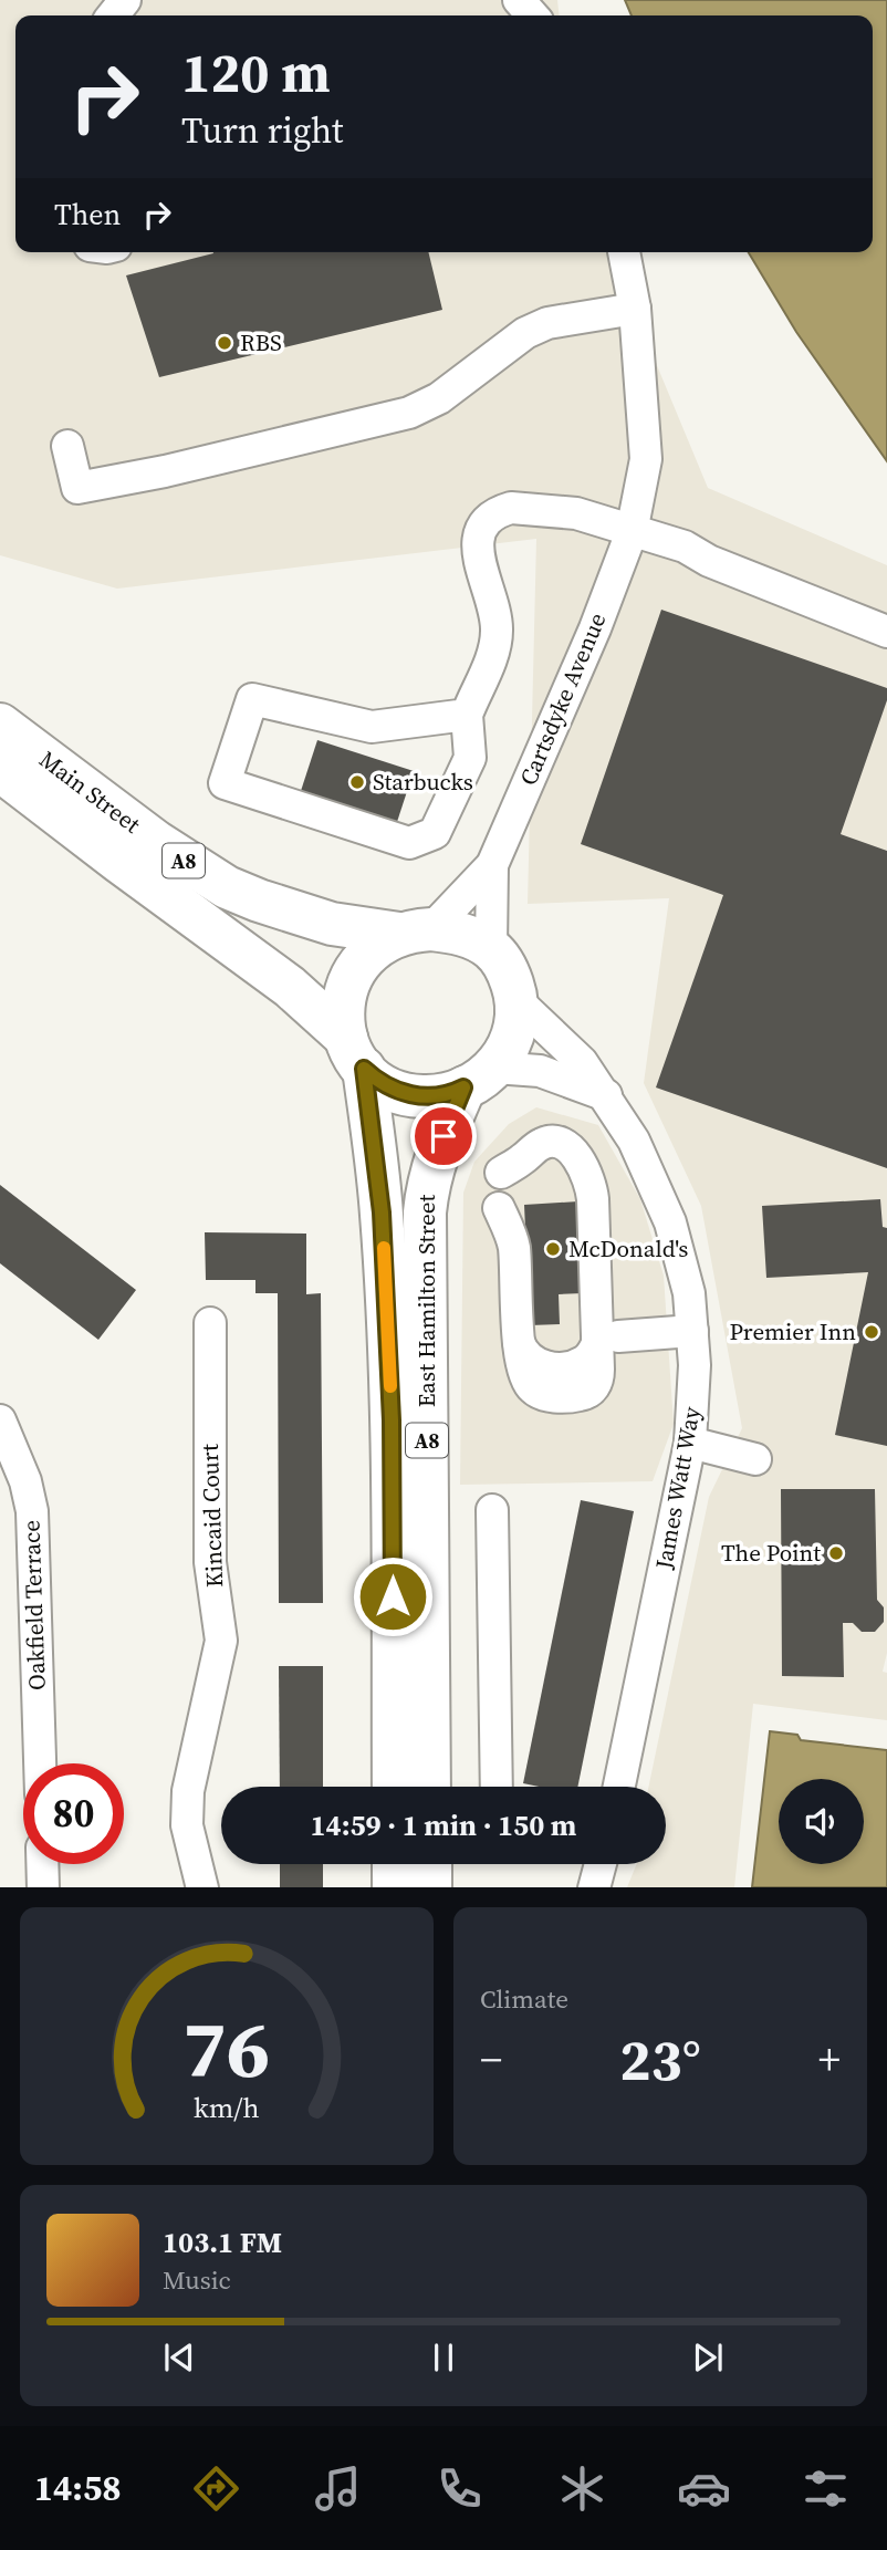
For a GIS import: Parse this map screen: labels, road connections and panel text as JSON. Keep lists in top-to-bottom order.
{
  "streets": {
    "highway": ["Main Street", "A8", "East Hamilton Street"],
    "street": [
      "Cartsdyke Avenue",
      "James Watt Way",
      "Kincaid Court",
      "Oakfield Terrace"
    ]
  },
  "crossings": [
    ["Cartsdyke Avenue", "Main Street"],
    ["Cartsdyke Avenue", "A8"],
    ["Cartsdyke Avenue", "East Hamilton Street"],
    ["Cartsdyke Avenue", "James Watt Way"],
    ["Main Street", "A8"],
    ["Main Street", "East Hamilton Street"],
    ["Main Street", "James Watt Way"],
    ["A8", "East Hamilton Street"],
    ["A8", "James Watt Way"],
    ["East Hamilton Street", "James Watt Way"]
  ],
  "places": [
    "RBS",
    "Starbucks",
    "McDonald's",
    "Premier Inn",
    "The Point"
  ],
  "page": {
    "turn": ["120 m", "Turn right"],
    "then": "Then",
    "limit": "80",
    "trip": "14:59 · 1 min · 150 m",
    "tile": "Climate",
    "heat": ["−", "23°", "+"],
    "song": ["103.1 FM", "Music"],
    "tabs": "14:58",
    "gauge": ["76", "km/h"]
  }
}
